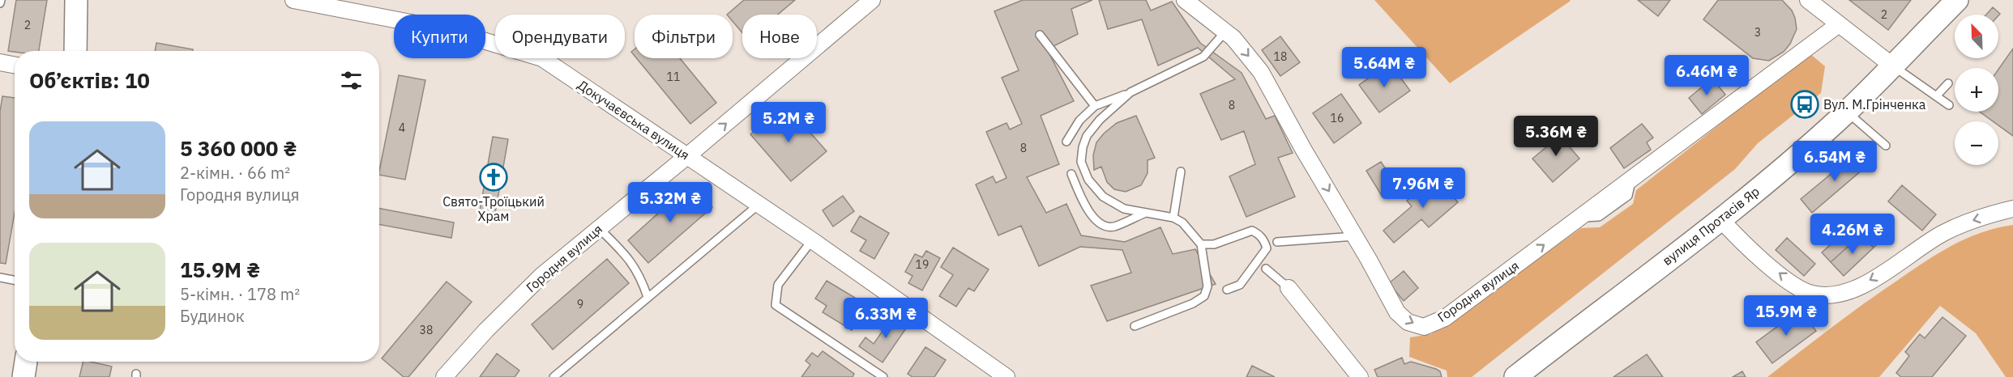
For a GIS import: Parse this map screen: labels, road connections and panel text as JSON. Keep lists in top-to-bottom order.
{
  "streets": {
    "main road": ["вулиця Протасів Яр"],
    "street": ["Докучаєвська вулиця", "Городня вулиця"]
  },
  "crossings": [
    ["Докучаєвська вулиця", "Городня вулиця"]
  ],
  "places": {
    "bus stop": ["Вул. М.Грінченка"],
    "church": ["Свято-Троїцький Храм"]
  },
  "house_numbers": [
    "2",
    "2",
    "3",
    "18",
    "11",
    "8",
    "16",
    "4",
    "8",
    "19",
    "9",
    "38"
  ],
  "north": "top left",
  "page": {
    "map_buttons": ["+", "−"],
    "chip": [
      "Купити",
      "Орендувати",
      "Фільтри",
      "Нове"
    ],
    "price": [
      "5.64M ₴",
      "6.46M ₴",
      "5.2M ₴",
      "5.36M ₴",
      "6.54M ₴",
      "7.96M ₴",
      "5.32M ₴",
      "4.26M ₴",
      "15.9M ₴",
      "6.33M ₴"
    ],
    "heading": "Об’єктів: 10",
    "list": [
      {
        "name": "5 360 000 ₴",
        "note": "2-кімн. · 66 m² · Городня вулиця"
      },
      {
        "name": "15.9M ₴",
        "note": "5-кімн. · 178 m² · Будинок"
      }
    ]
  }
}
